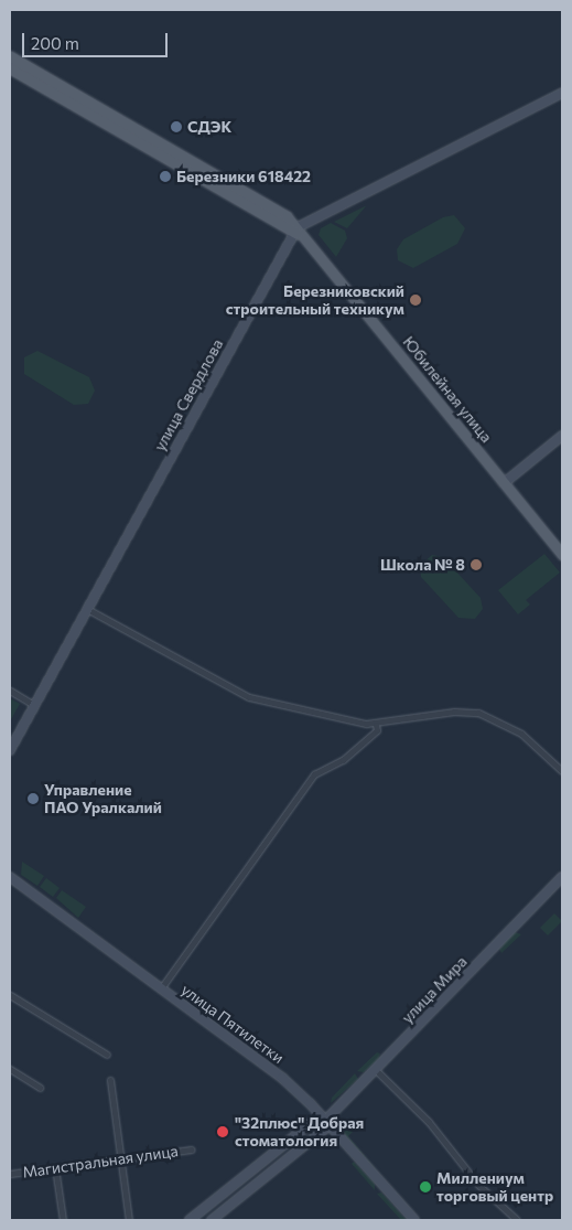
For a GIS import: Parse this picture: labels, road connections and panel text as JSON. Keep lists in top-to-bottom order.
{
  "streets": {
    "main road": [
      "Юбилейная улица",
      "улица Свердлова",
      "улица Мира",
      "улица Пятилетки"
    ],
    "street": ["Магистральная улица"]
  },
  "crossings": [
    ["Юбилейная улица", "улица Свердлова"],
    ["улица Мира", "улица Пятилетки"]
  ],
  "places": [
    "СДЭК",
    "Березники 618422",
    "Березниковский строительный техникум",
    "Школа № 8",
    "Управление ПАО Уралкалий",
    "\"32плюс\" Добрая стоматология",
    "Миллениум торговый центр"
  ],
  "scale_bar": "200 m"
}
